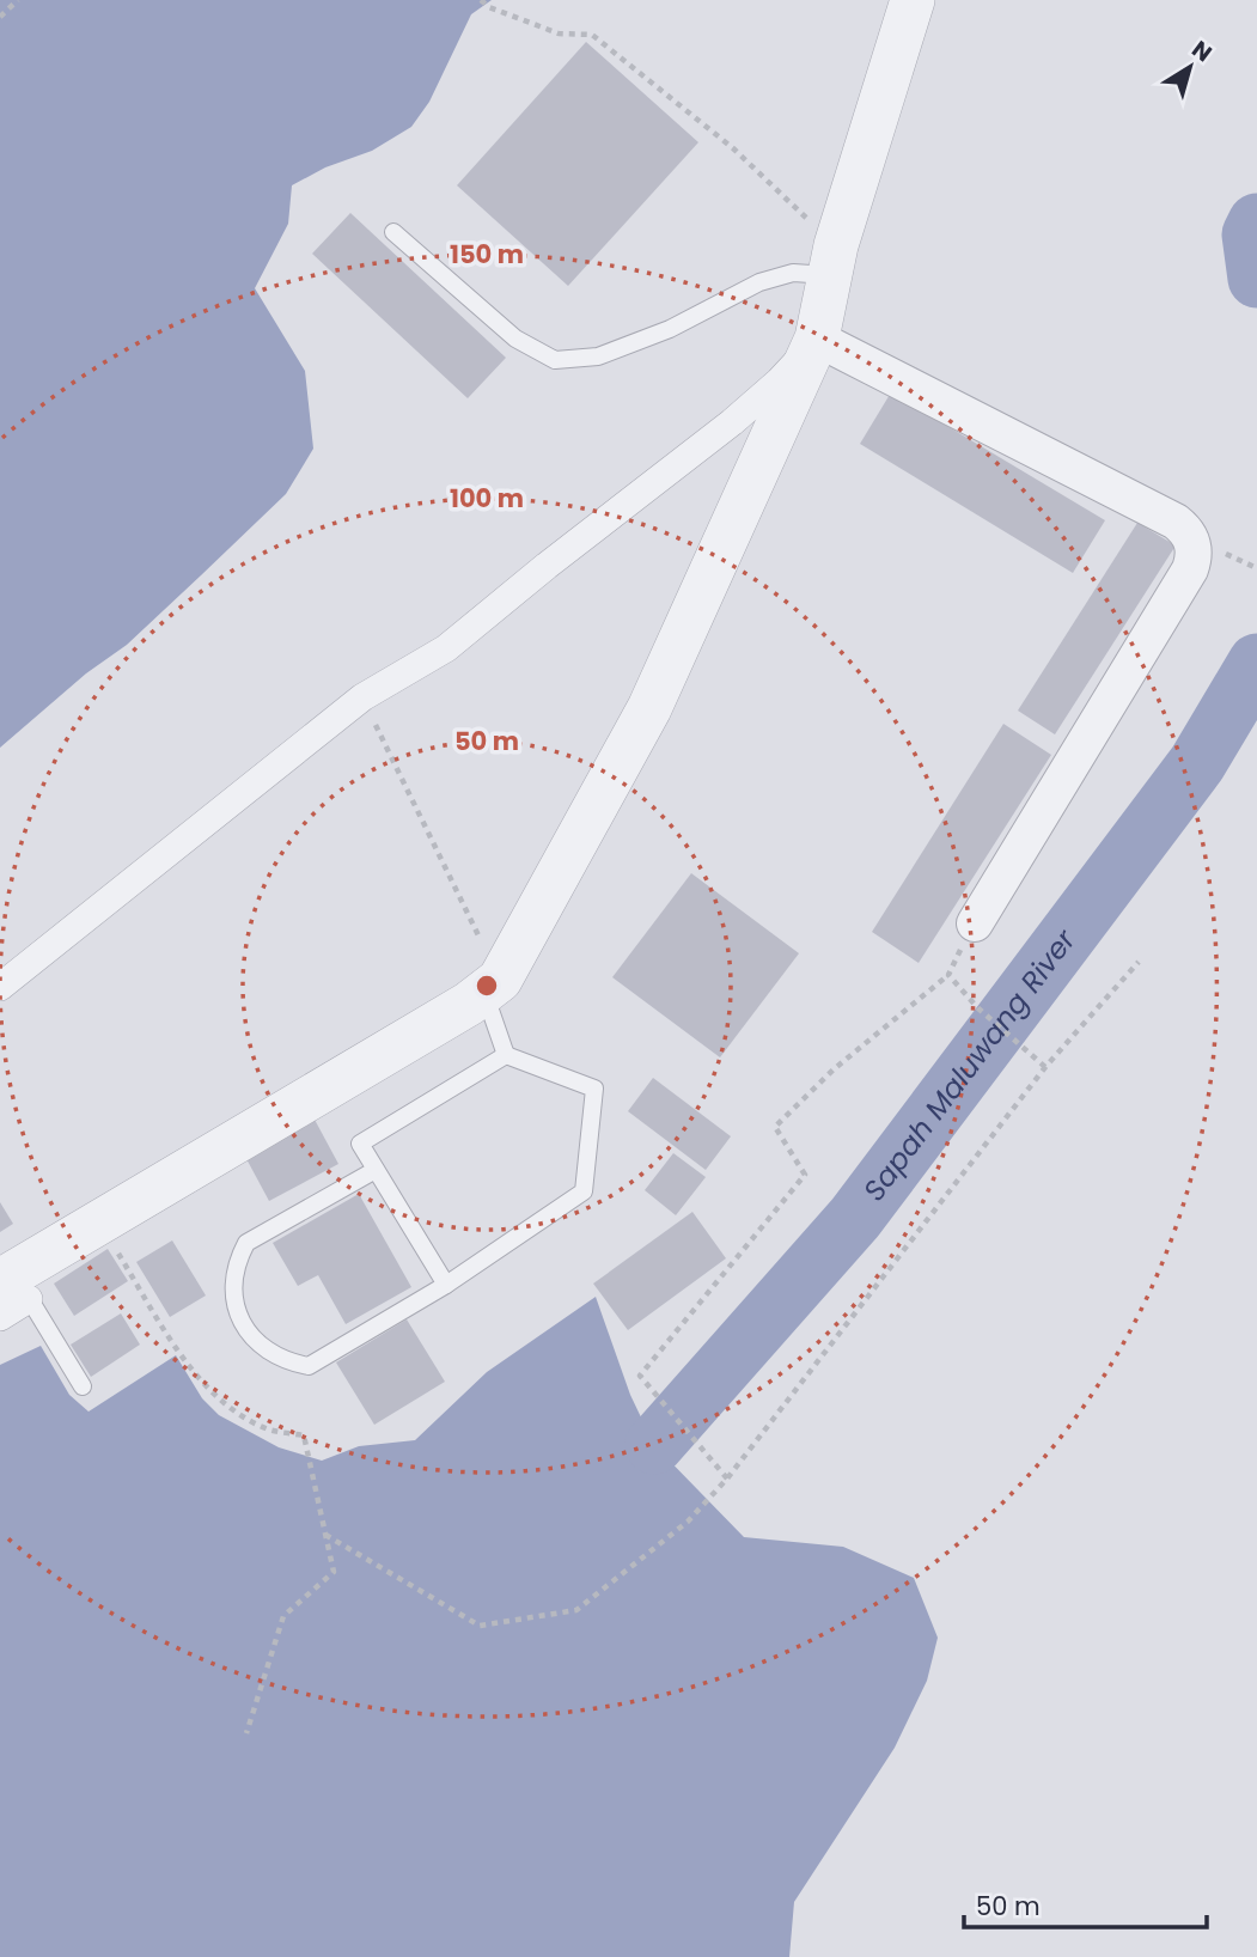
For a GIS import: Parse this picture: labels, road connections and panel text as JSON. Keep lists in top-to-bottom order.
{
  "water": ["Sapah Maluwang River"],
  "scale_bar": "50 m",
  "north": "top right",
  "rings": ["150 m", "100 m", "50 m"]
}
